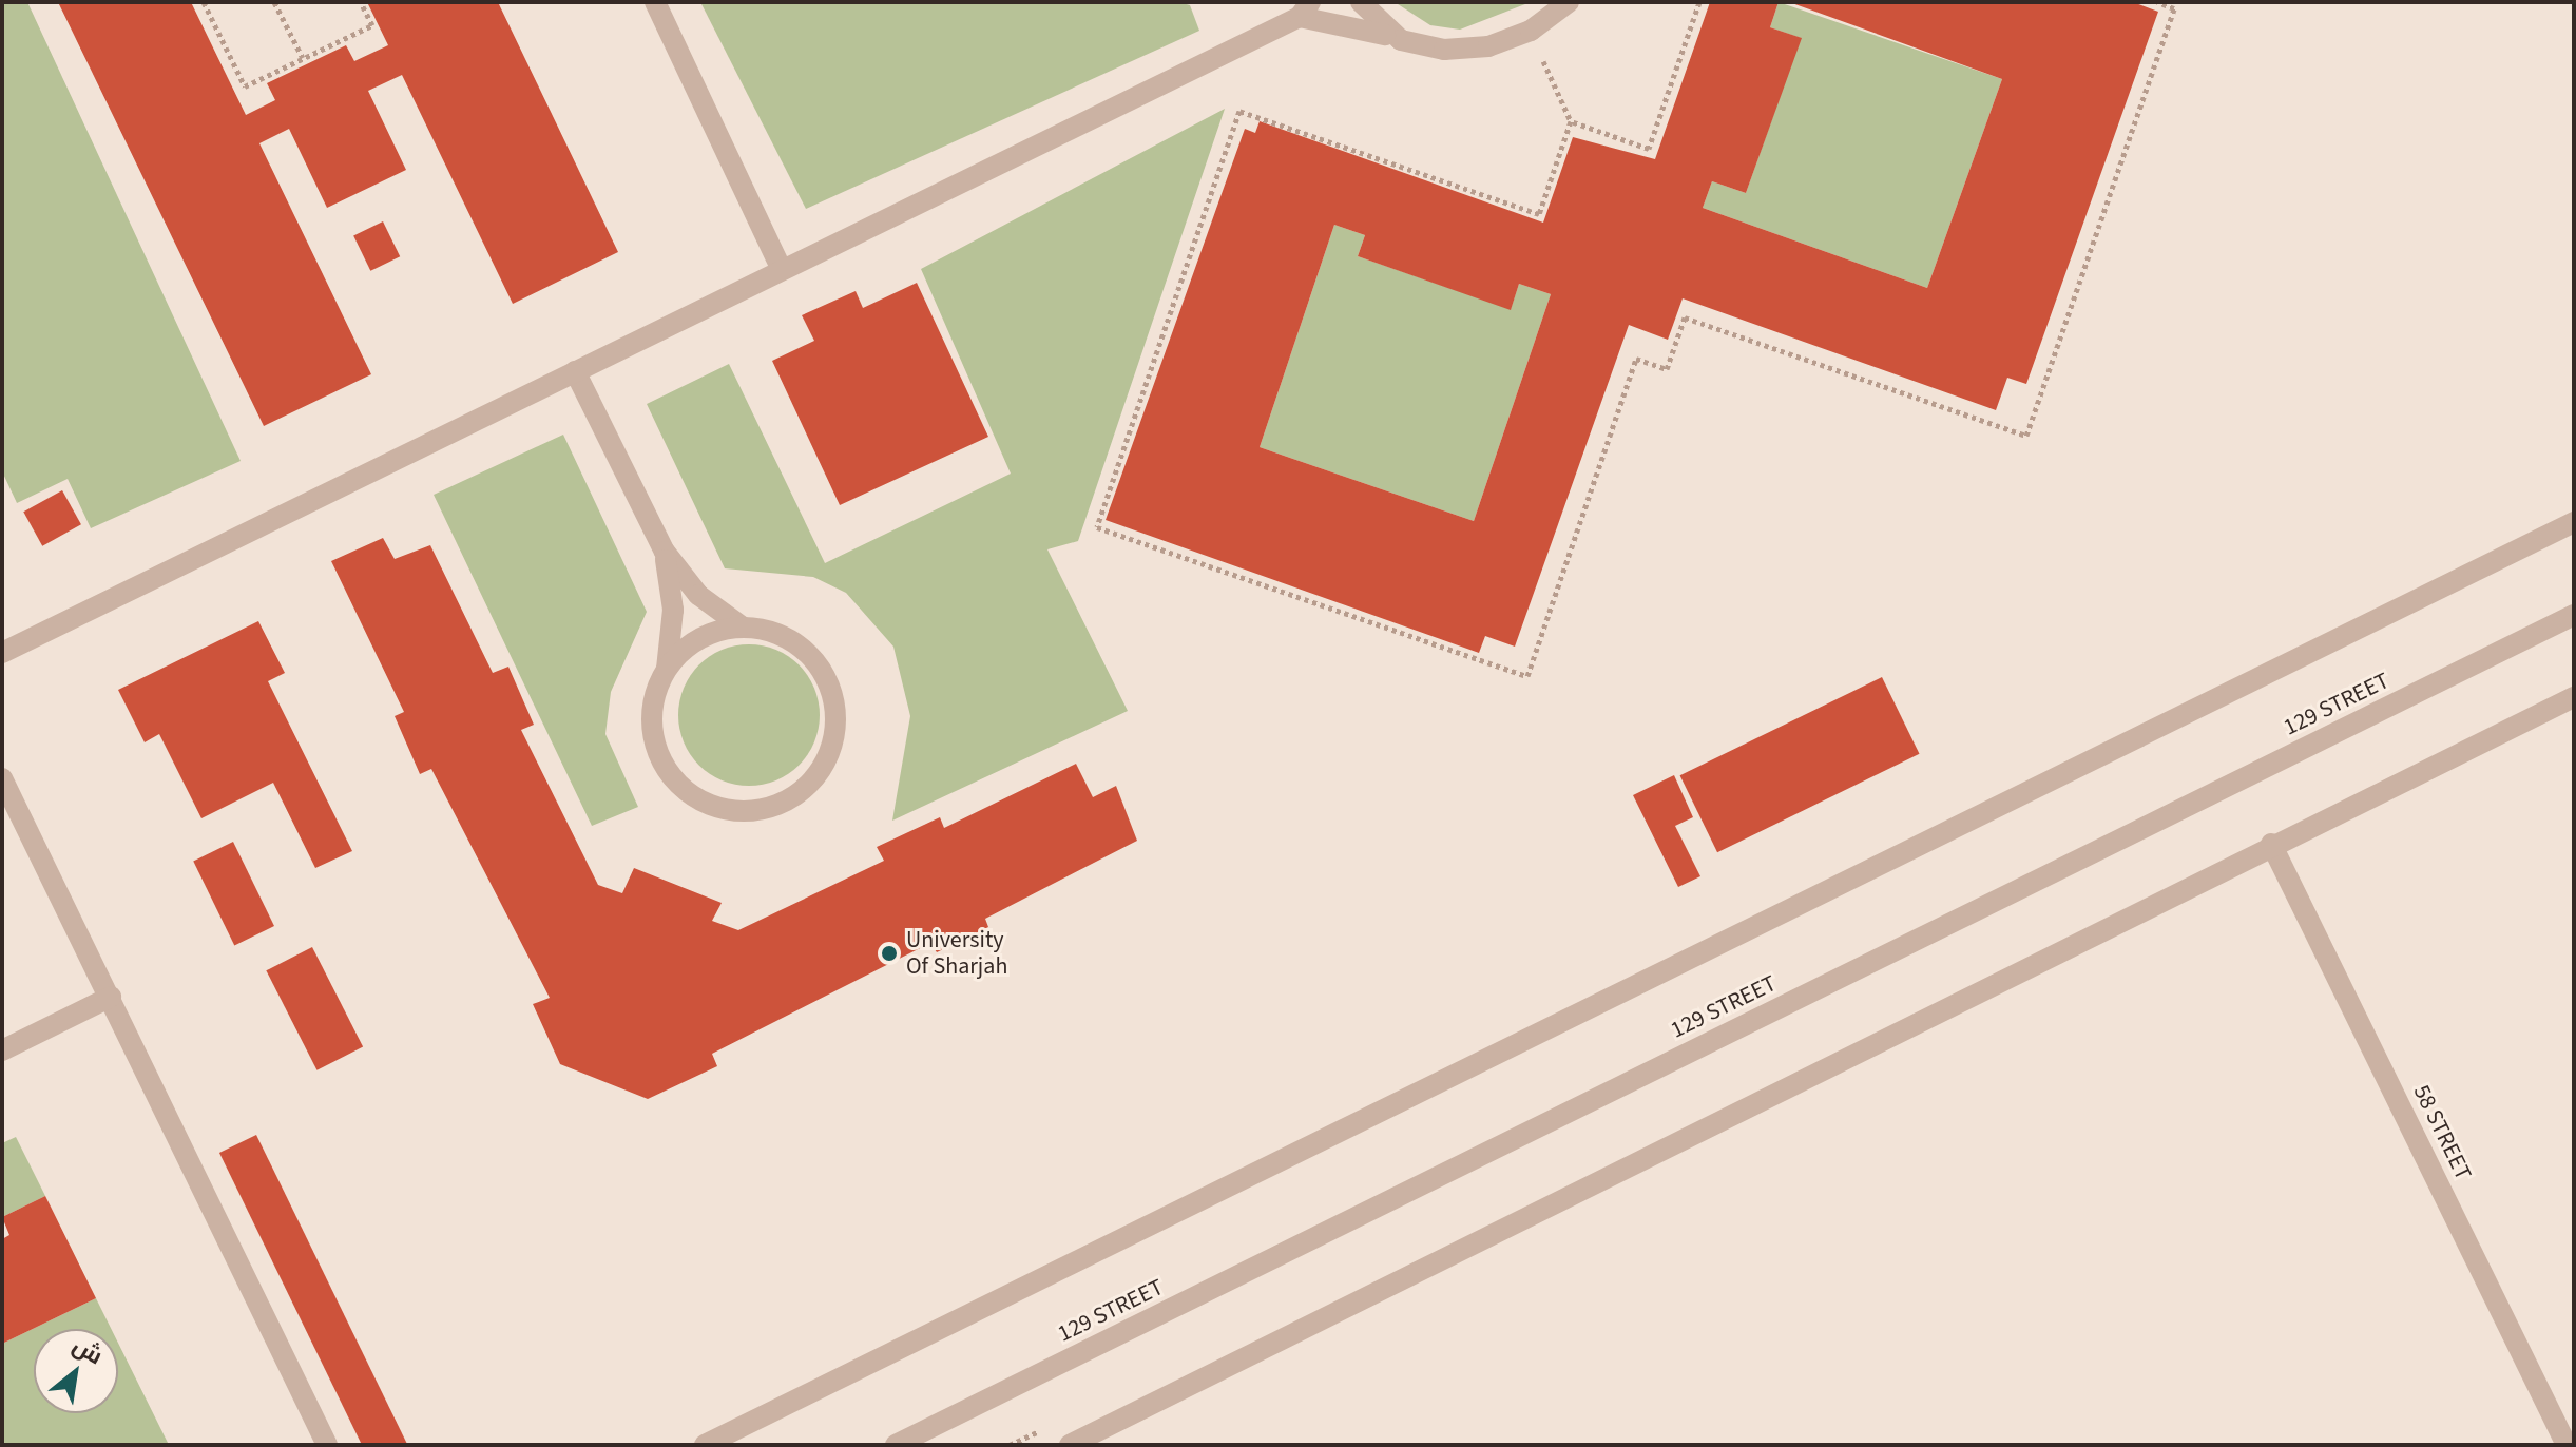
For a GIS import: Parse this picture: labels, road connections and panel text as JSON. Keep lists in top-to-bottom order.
{
  "streets": {
    "street": ["129 STREET", "58 STREET"]
  },
  "places": ["University Of Sharjah"],
  "north": "top right"
}
